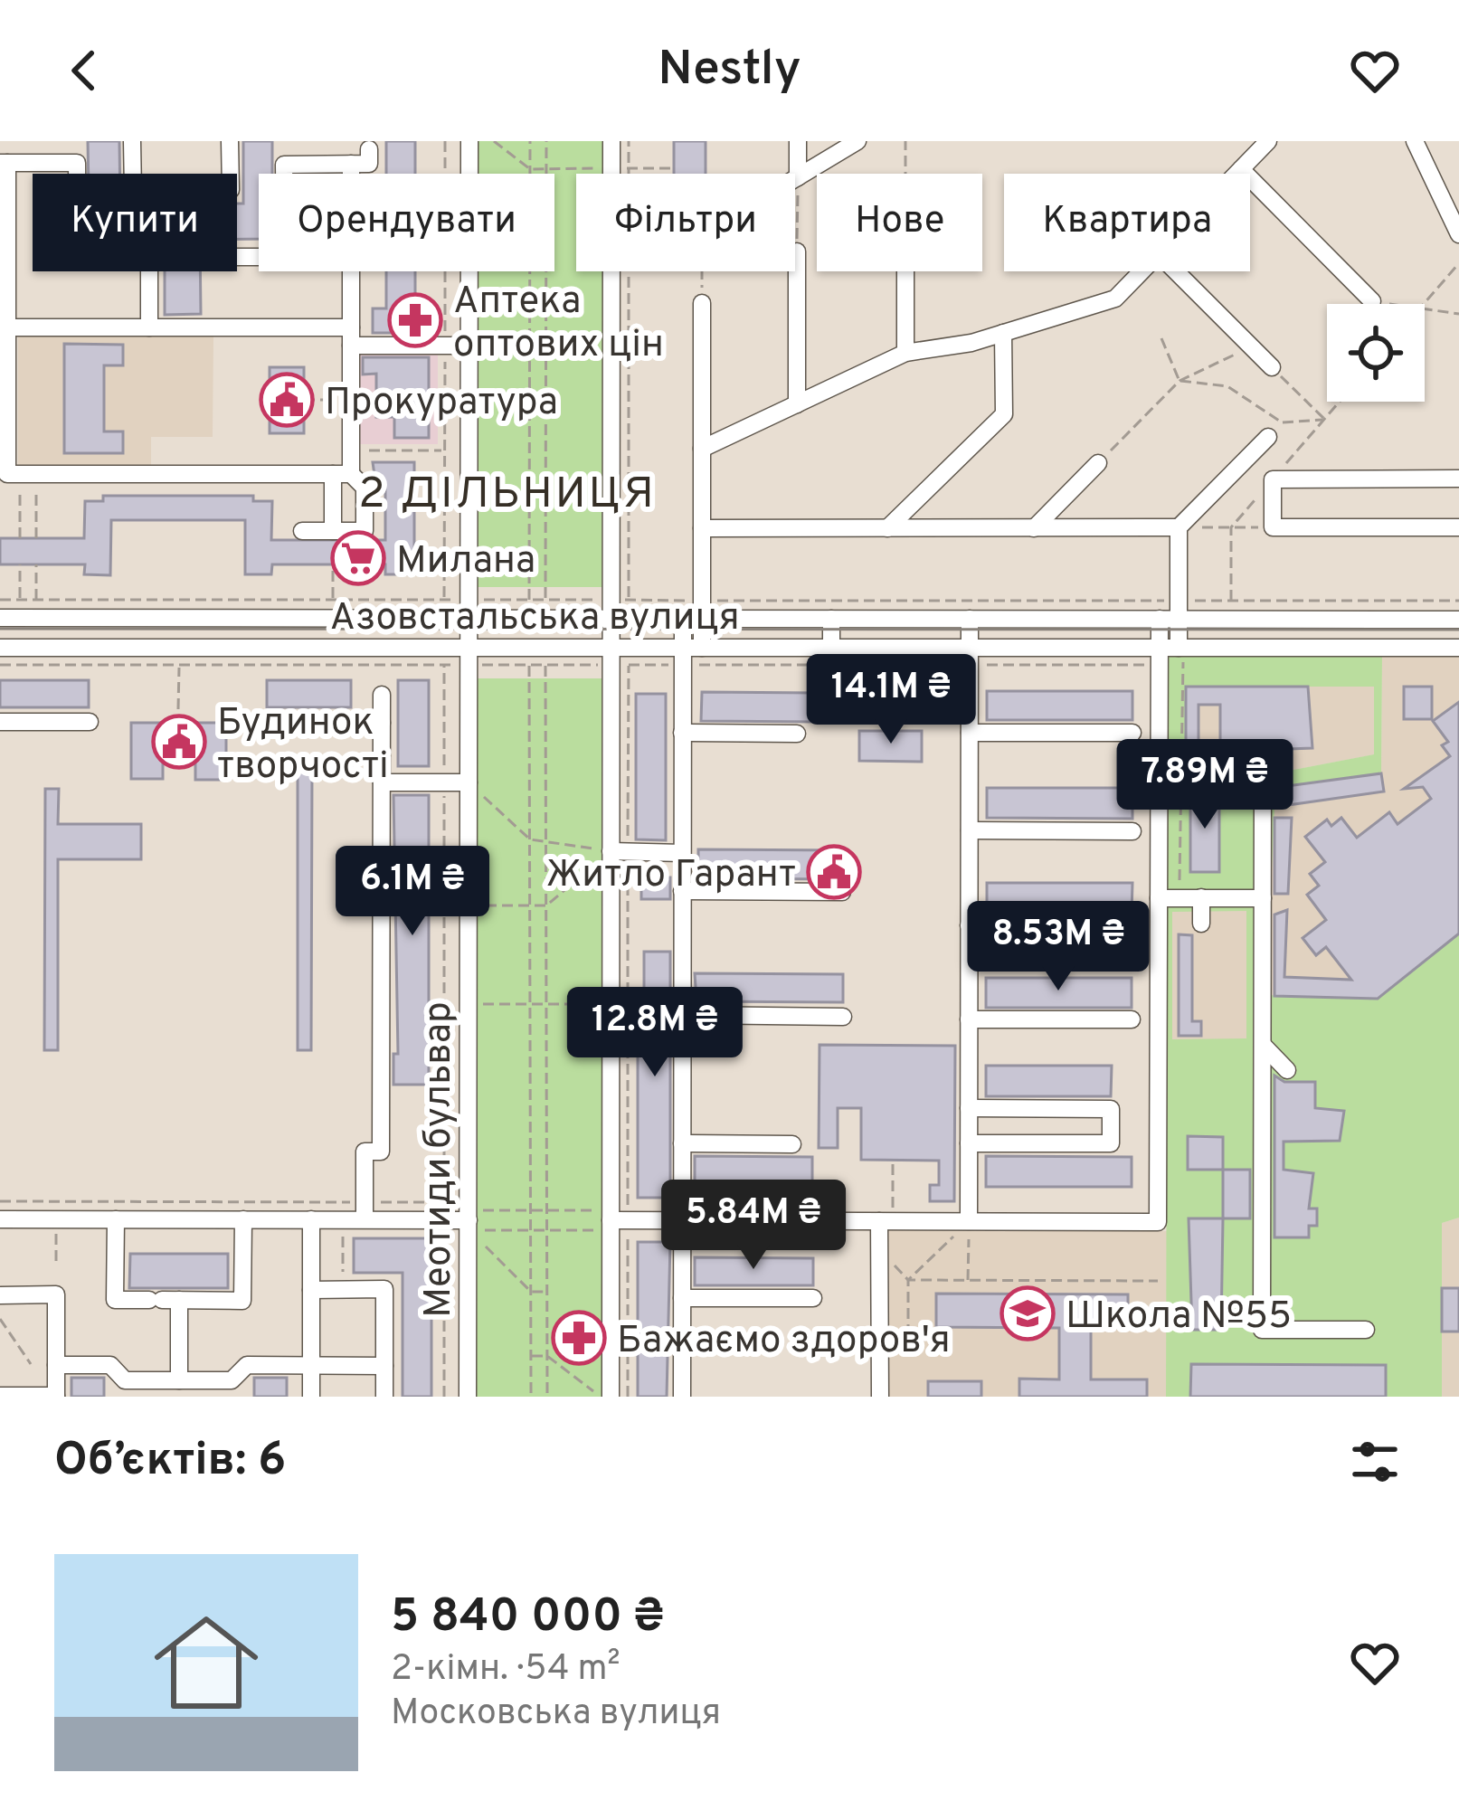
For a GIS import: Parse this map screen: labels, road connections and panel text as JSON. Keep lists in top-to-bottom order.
{
  "streets": {
    "street": ["Азовстальська вулиця", "Меотиди бульвар"]
  },
  "crossings": [
    ["Азовстальська вулиця", "Меотиди бульвар"]
  ],
  "districts": ["2 ДІЛЬНИЦЯ"],
  "places": {
    "pharmacy": ["Аптека оптових цін", "Бажаємо здоров'я"],
    "public building": ["Прокуратура", "Будинок творчості", "Житло Гарант"],
    "supermarket": ["Милана"],
    "school or university": ["Школа №55"]
  },
  "page": {
    "header": "Nestly",
    "chip": [
      "Купити",
      "Орендувати",
      "Фільтри",
      "Нове",
      "Квартира"
    ],
    "price": [
      "14.1M ₴",
      "7.89M ₴",
      "6.1M ₴",
      "8.53M ₴",
      "12.8M ₴",
      "5.84M ₴"
    ],
    "heading": "Об’єктів: 6",
    "list": [
      {
        "name": "5 840 000 ₴",
        "note": "2-кімн. · 54 m² · Московська вулиця"
      }
    ]
  }
}
